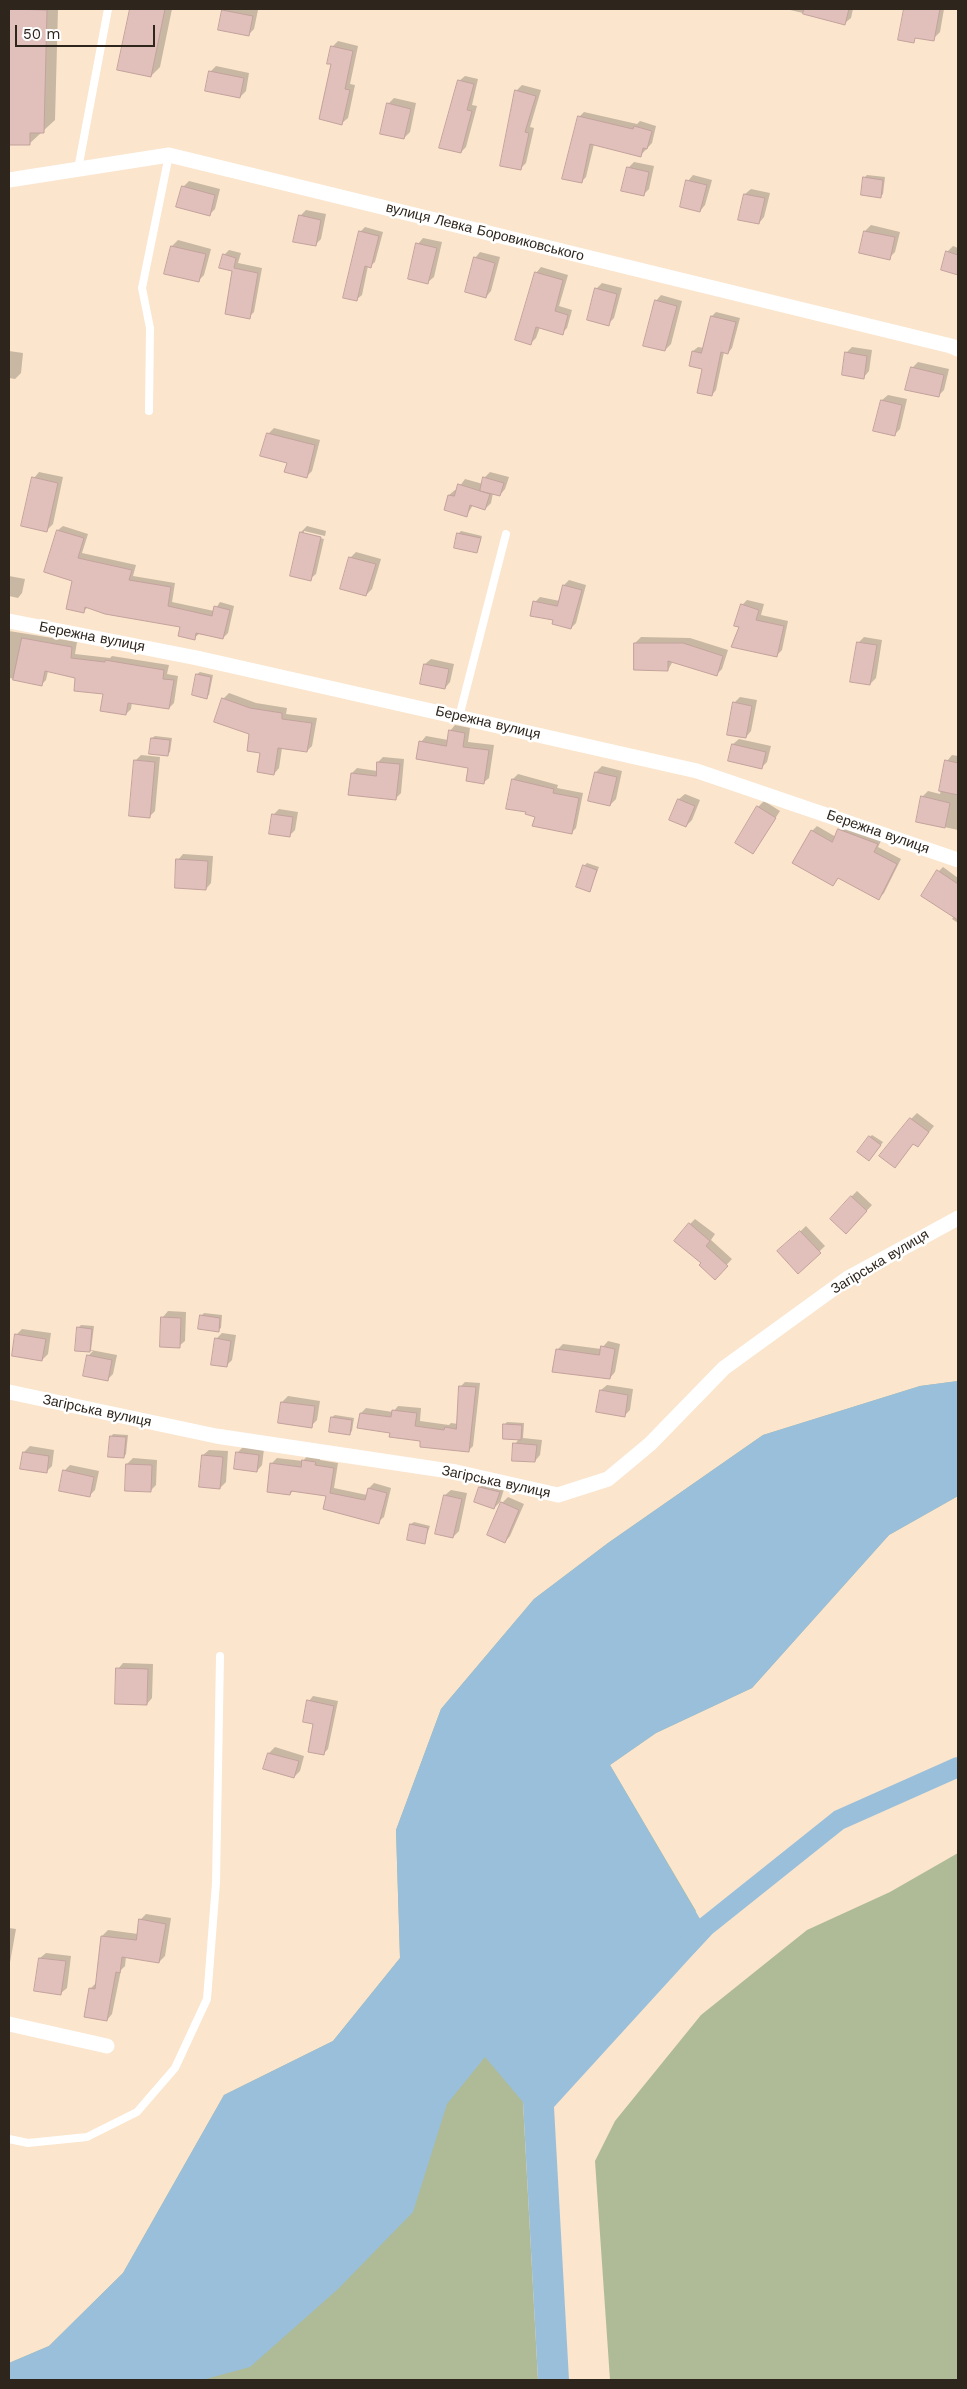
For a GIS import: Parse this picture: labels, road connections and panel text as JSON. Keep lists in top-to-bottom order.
{
  "streets": {
    "street": ["вулиця Левка Боровиковського", "Бережна вулиця", "Загірська вулиця"]
  },
  "scale_bar": "50 m"
}
